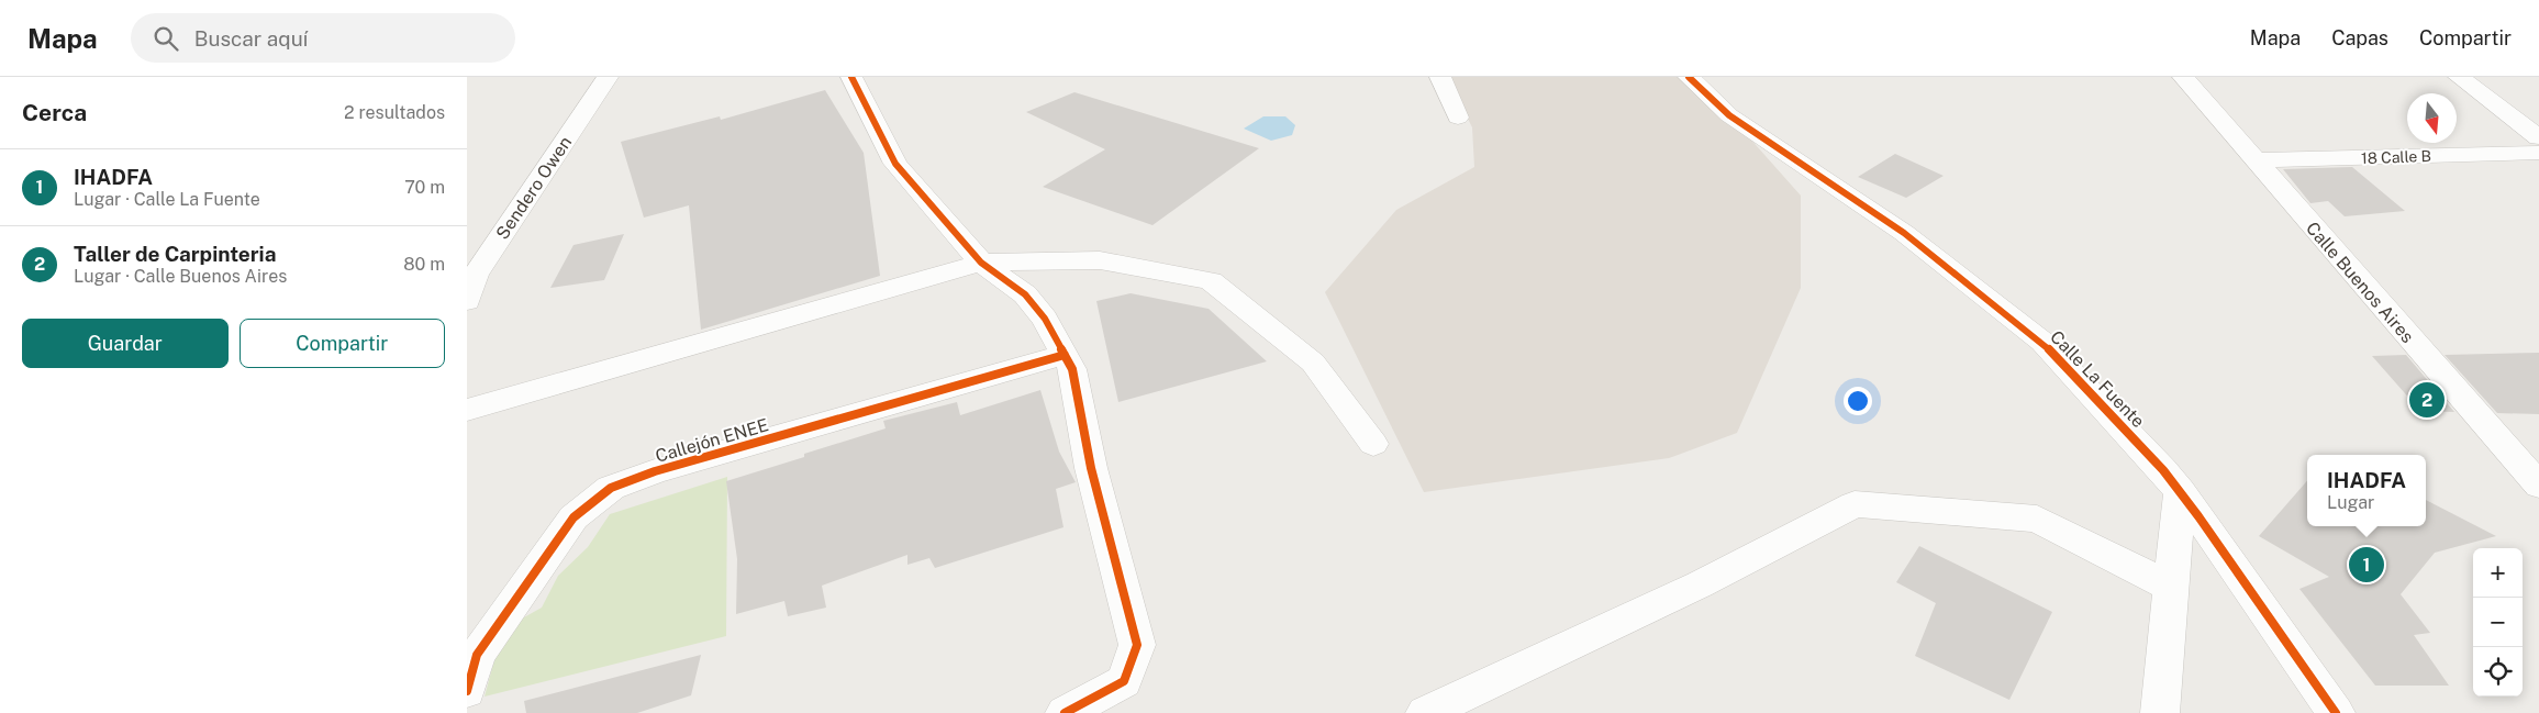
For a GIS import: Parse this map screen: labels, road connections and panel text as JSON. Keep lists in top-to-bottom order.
{
  "streets": {
    "street": [
      "18 Calle B",
      "Sendero Owen",
      "Calle Buenos Aires",
      "Calle La Fuente",
      "Callejón ENEE"
    ]
  },
  "crossings": [
    ["18 Calle B", "Calle Buenos Aires"]
  ],
  "north": "bottom",
  "page": {
    "header": "Mapa",
    "search": "Buscar aquí",
    "nav": ["Mapa", "Capas", "Compartir"],
    "heading": ["Cerca", "2 resultados"],
    "list": [
      {
        "mark": "1",
        "name": "IHADFA",
        "note": "Lugar · Calle La Fuente",
        "value": "70 m"
      },
      {
        "mark": "2",
        "name": "Taller de Carpinteria",
        "note": "Lugar · Calle Buenos Aires",
        "value": "80 m"
      }
    ],
    "buttons": ["Guardar", "Compartir"],
    "pins": ["2", "1"],
    "popup": ["IHADFA", "Lugar"],
    "map_buttons": ["+", "−"]
  }
}
